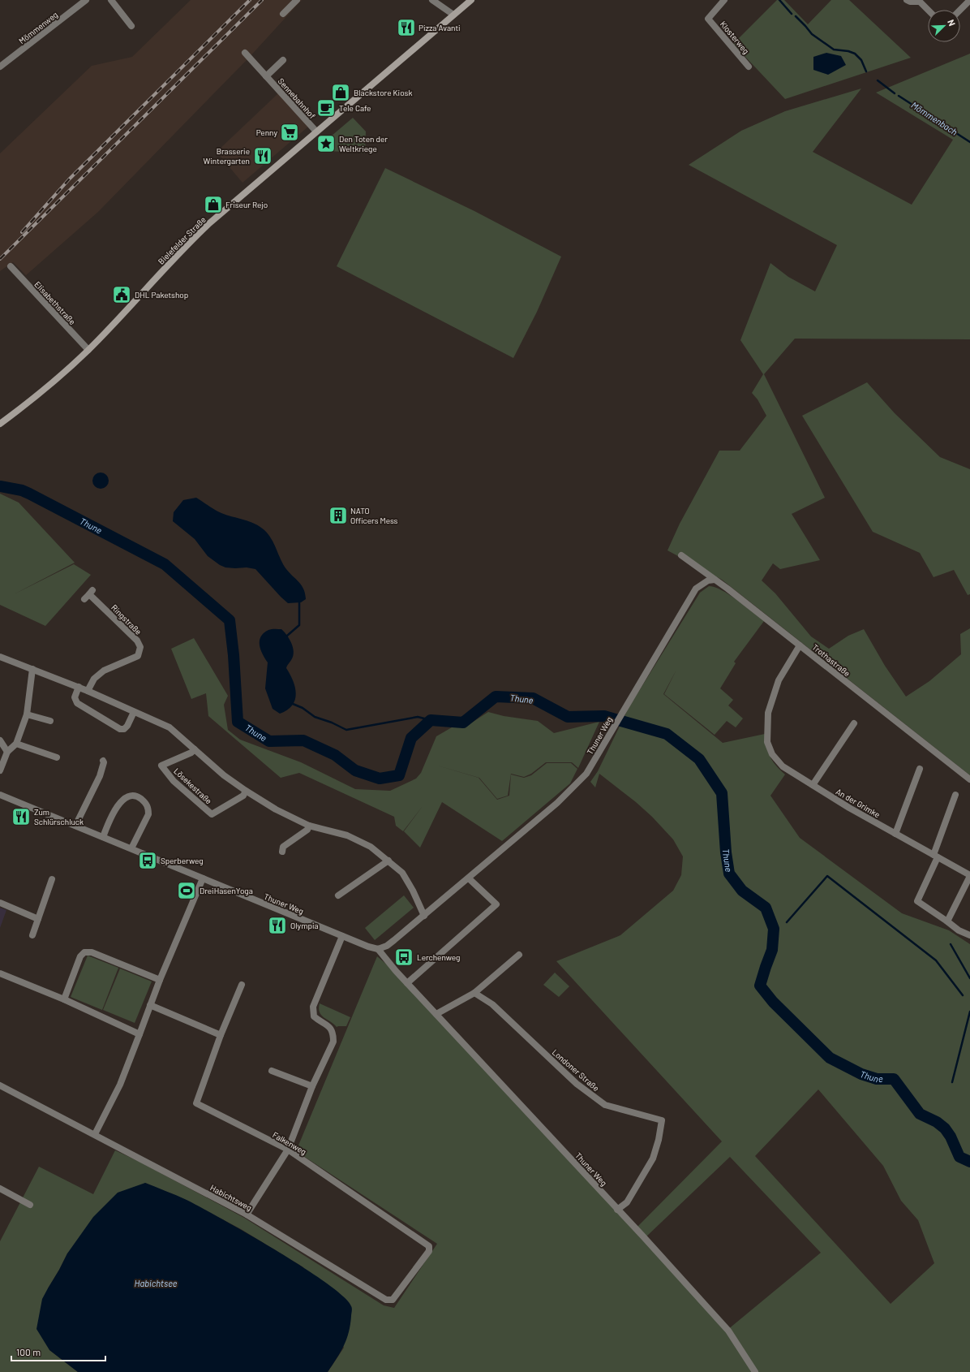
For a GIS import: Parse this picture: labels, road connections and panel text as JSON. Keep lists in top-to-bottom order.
{
  "streets": {
    "main road": ["Bielefelder Straße"],
    "street": [
      "Mömmenweg",
      "Klosterweg",
      "Sennebahnhof",
      "Elisabethstraße",
      "Ringstraße",
      "Trothastraße",
      "Thuner Weg",
      "Lösekestraße",
      "An der Grimke",
      "Londoner Straße",
      "Falkenweg",
      "Habichtsweg"
    ]
  },
  "crossings": [
    ["Sennebahnhof", "Bielefelder Straße"],
    ["Bielefelder Straße", "Elisabethstraße"],
    ["Trothastraße", "Thuner Weg"],
    ["Trothastraße", "An der Grimke"],
    ["Thuner Weg", "Londoner Straße"],
    ["Falkenweg", "Habichtsweg"]
  ],
  "water": ["Mömmenbach", "Thune", "Habichtsee"],
  "places": {
    "restaurant": [
      "Pizza Avanti",
      "Brasserie Wintergarten",
      "Zum Schlürschluck",
      "Olympia"
    ],
    "shop": ["Blackstore Kiosk", "Friseur Rejo"],
    "cafe": ["Tele Cafe"],
    "supermarket": ["Penny"],
    "place": ["Den Toten der Weltkriege"],
    "public building": ["DHL Paketshop"],
    "building": ["NATO Officers Mess"],
    "bus stop": ["Sperberweg", "Lerchenweg"],
    "sports": ["DreiHasenYoga"]
  },
  "scale_bar": "100 m",
  "north": "top right"
}
